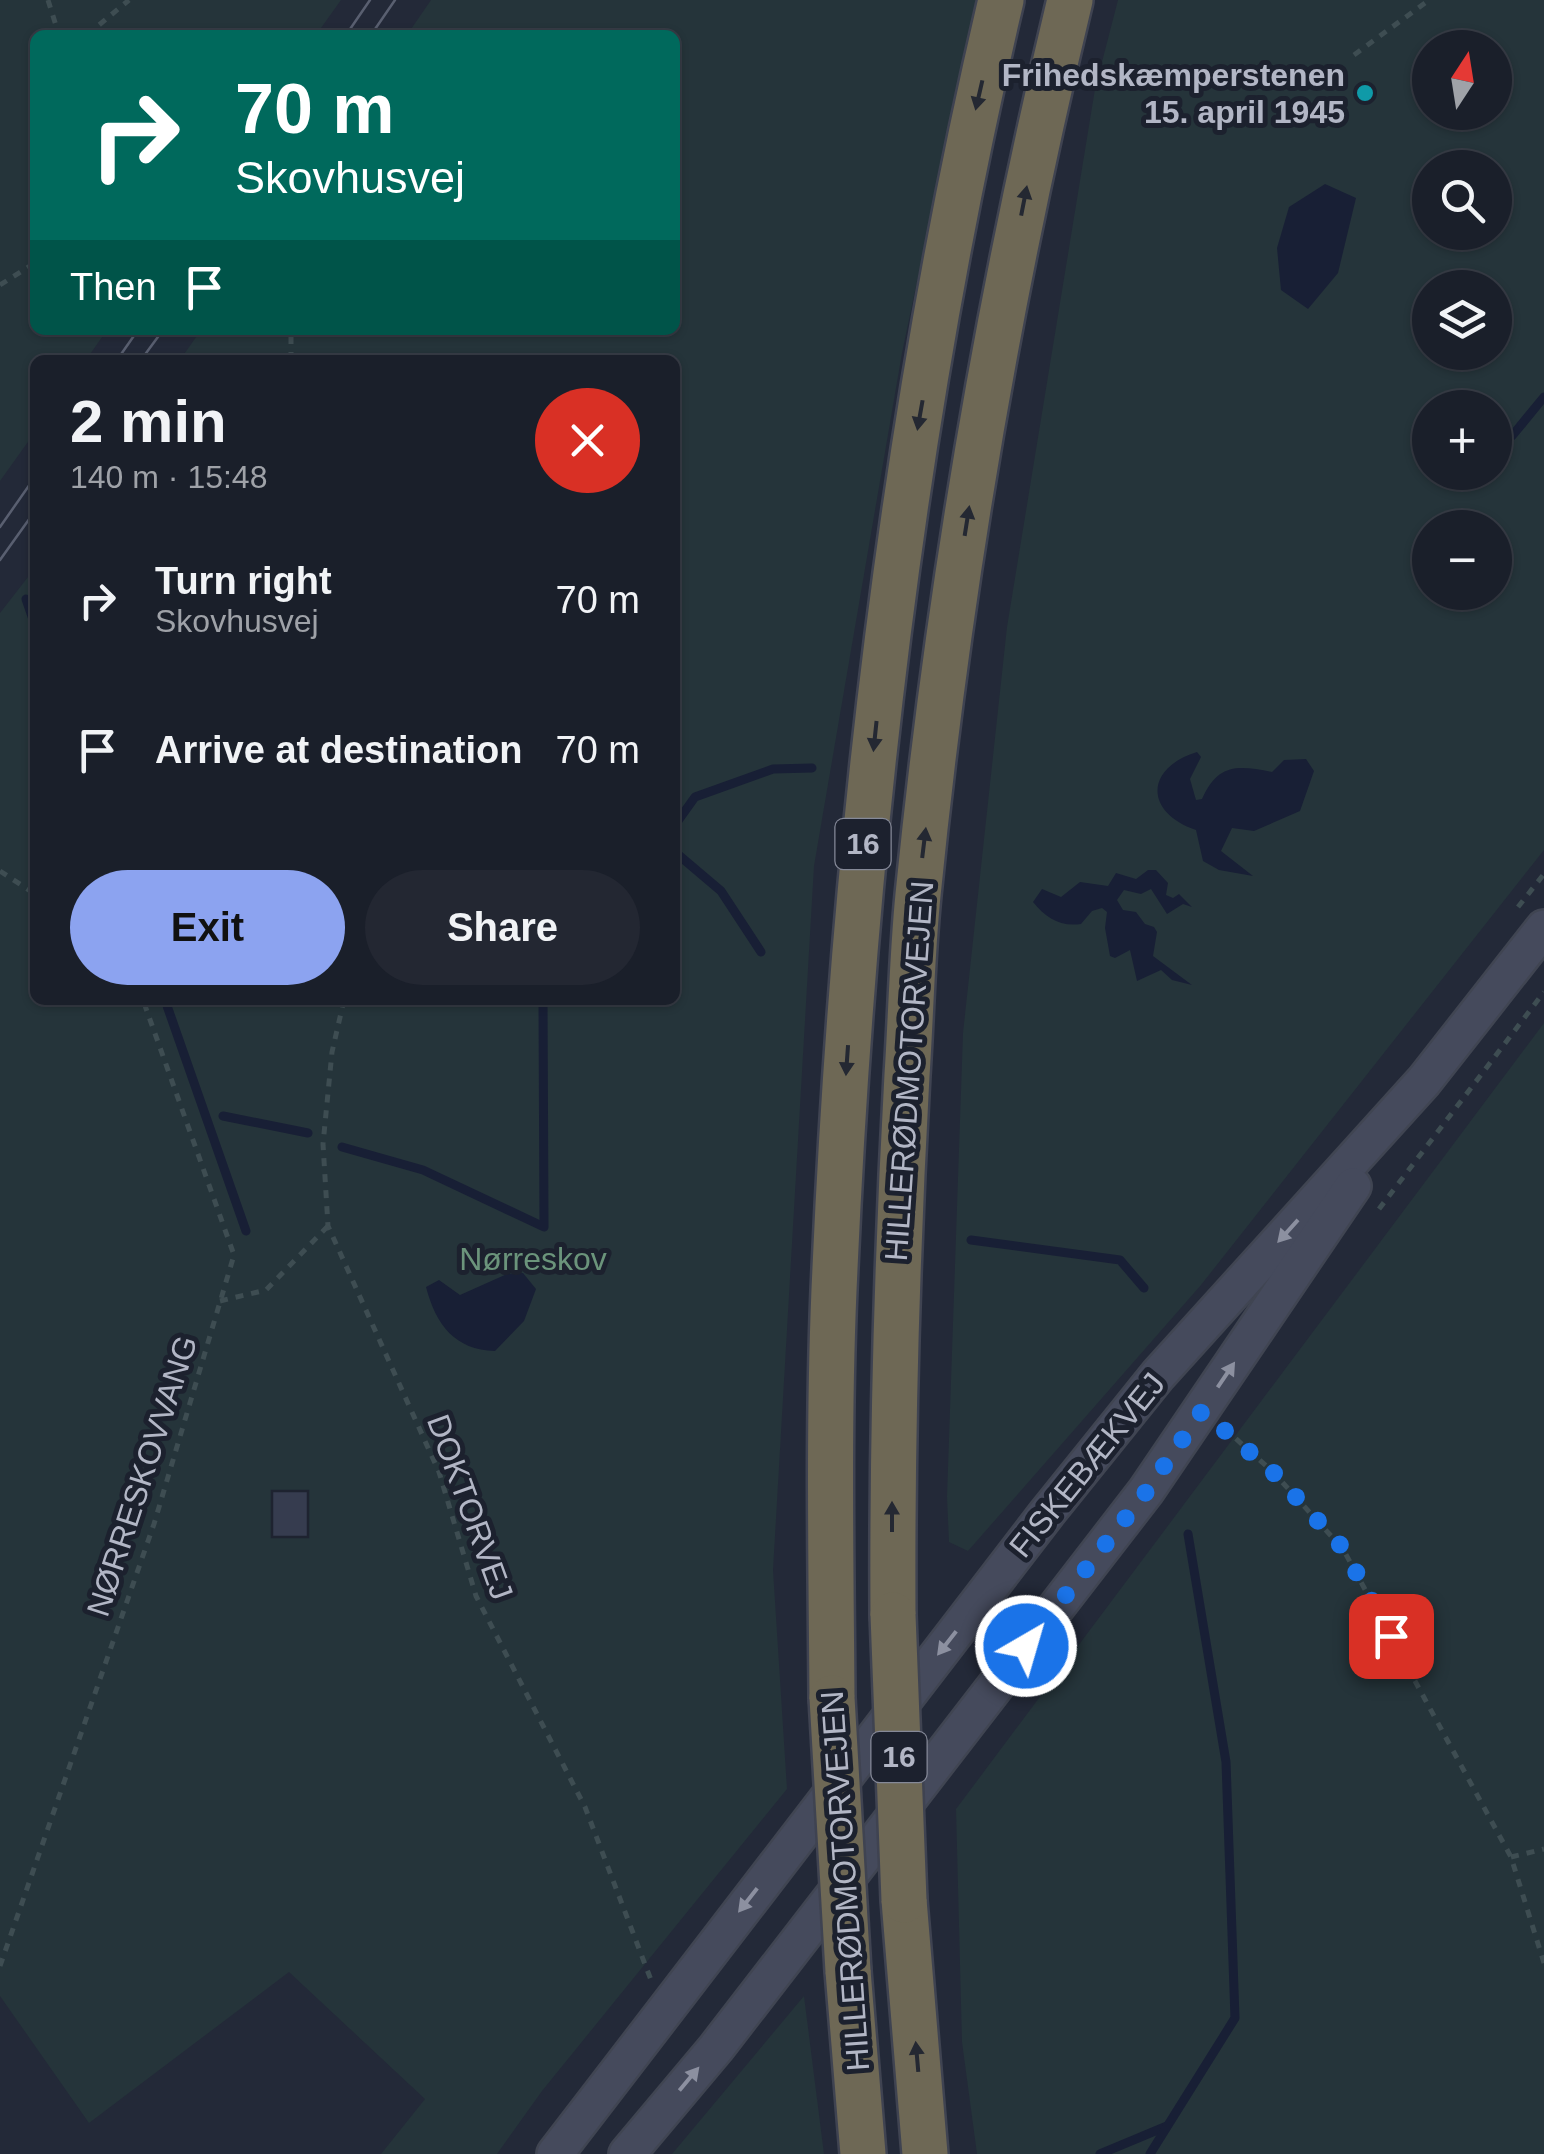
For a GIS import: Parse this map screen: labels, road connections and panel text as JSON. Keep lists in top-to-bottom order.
{
  "streets": {
    "highway": ["16", "HILLERØDMOTORVEJEN"],
    "street": ["FISKEBÆKVEJ"],
    "path": ["NØRRESKOVVANG", "DOKTORVEJ"]
  },
  "crossings": [
    ["FISKEBÆKVEJ", "DOKTORVEJ"]
  ],
  "parks": ["Nørreskov"],
  "places": ["Frihedskæmperstenen 15. april 1945"],
  "north": "top",
  "page": {
    "map_buttons": ["+", "−"],
    "turn": ["70 m", "Skovhusvej"],
    "then": "Then",
    "heading": ["2 min", "140 m · 15:48"],
    "list": [
      {
        "name": "Turn right",
        "note": "Skovhusvej",
        "value": "70 m"
      },
      {
        "name": "Arrive at destination",
        "value": "70 m"
      }
    ],
    "buttons": ["Exit", "Share"]
  }
}
